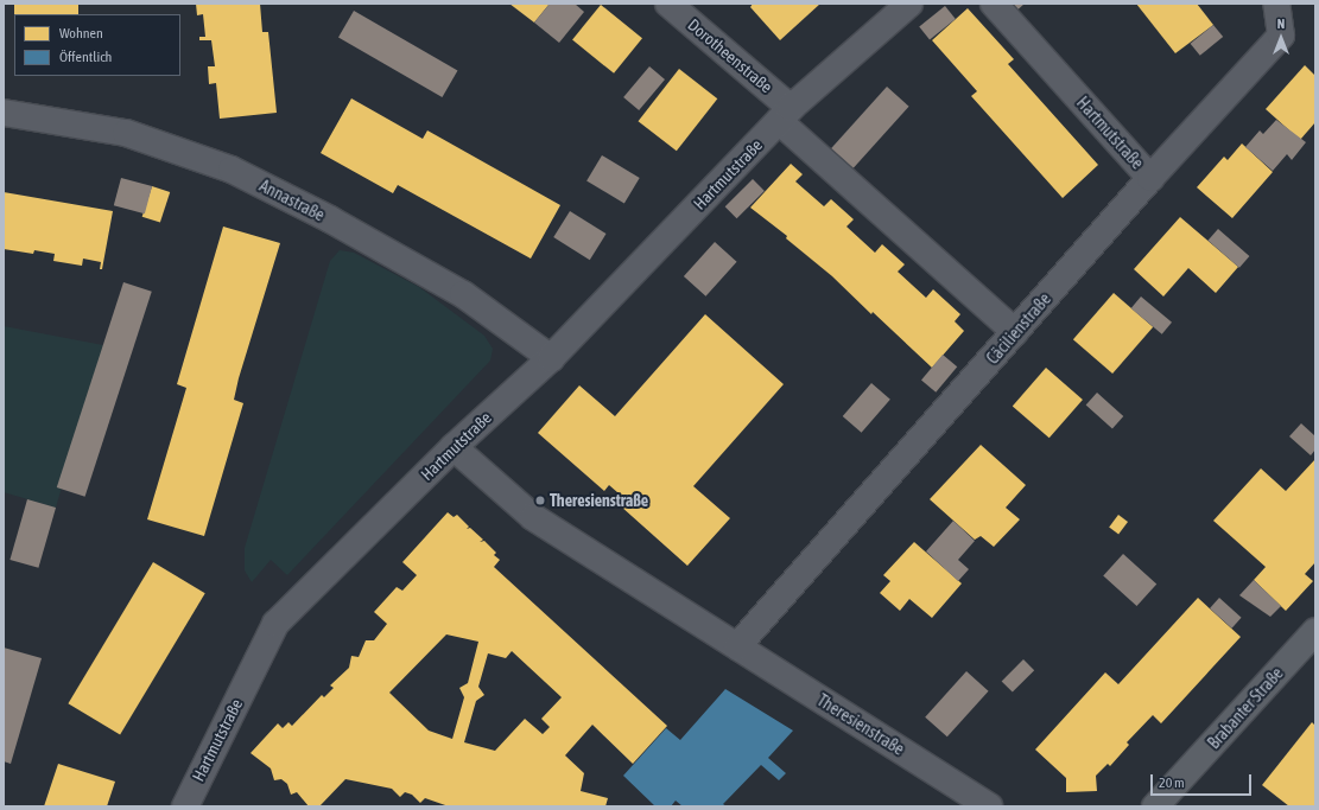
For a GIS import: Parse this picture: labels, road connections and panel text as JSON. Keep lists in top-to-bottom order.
{
  "streets": {
    "main road": ["Brabanter Straße"],
    "street": [
      "Dorotheenstraße",
      "Hartmutstraße",
      "Annastraße",
      "Cäcilienstraße",
      "Theresienstraße"
    ]
  },
  "crossings": [
    ["Dorotheenstraße", "Hartmutstraße"],
    ["Hartmutstraße", "Annastraße"],
    ["Hartmutstraße", "Cäcilienstraße"],
    ["Hartmutstraße", "Theresienstraße"],
    ["Cäcilienstraße", "Theresienstraße"]
  ],
  "places": ["Theresienstraße"],
  "legend": ["Wohnen", "Öffentlich"],
  "scale_bar": "20 m",
  "north": "top"
}
